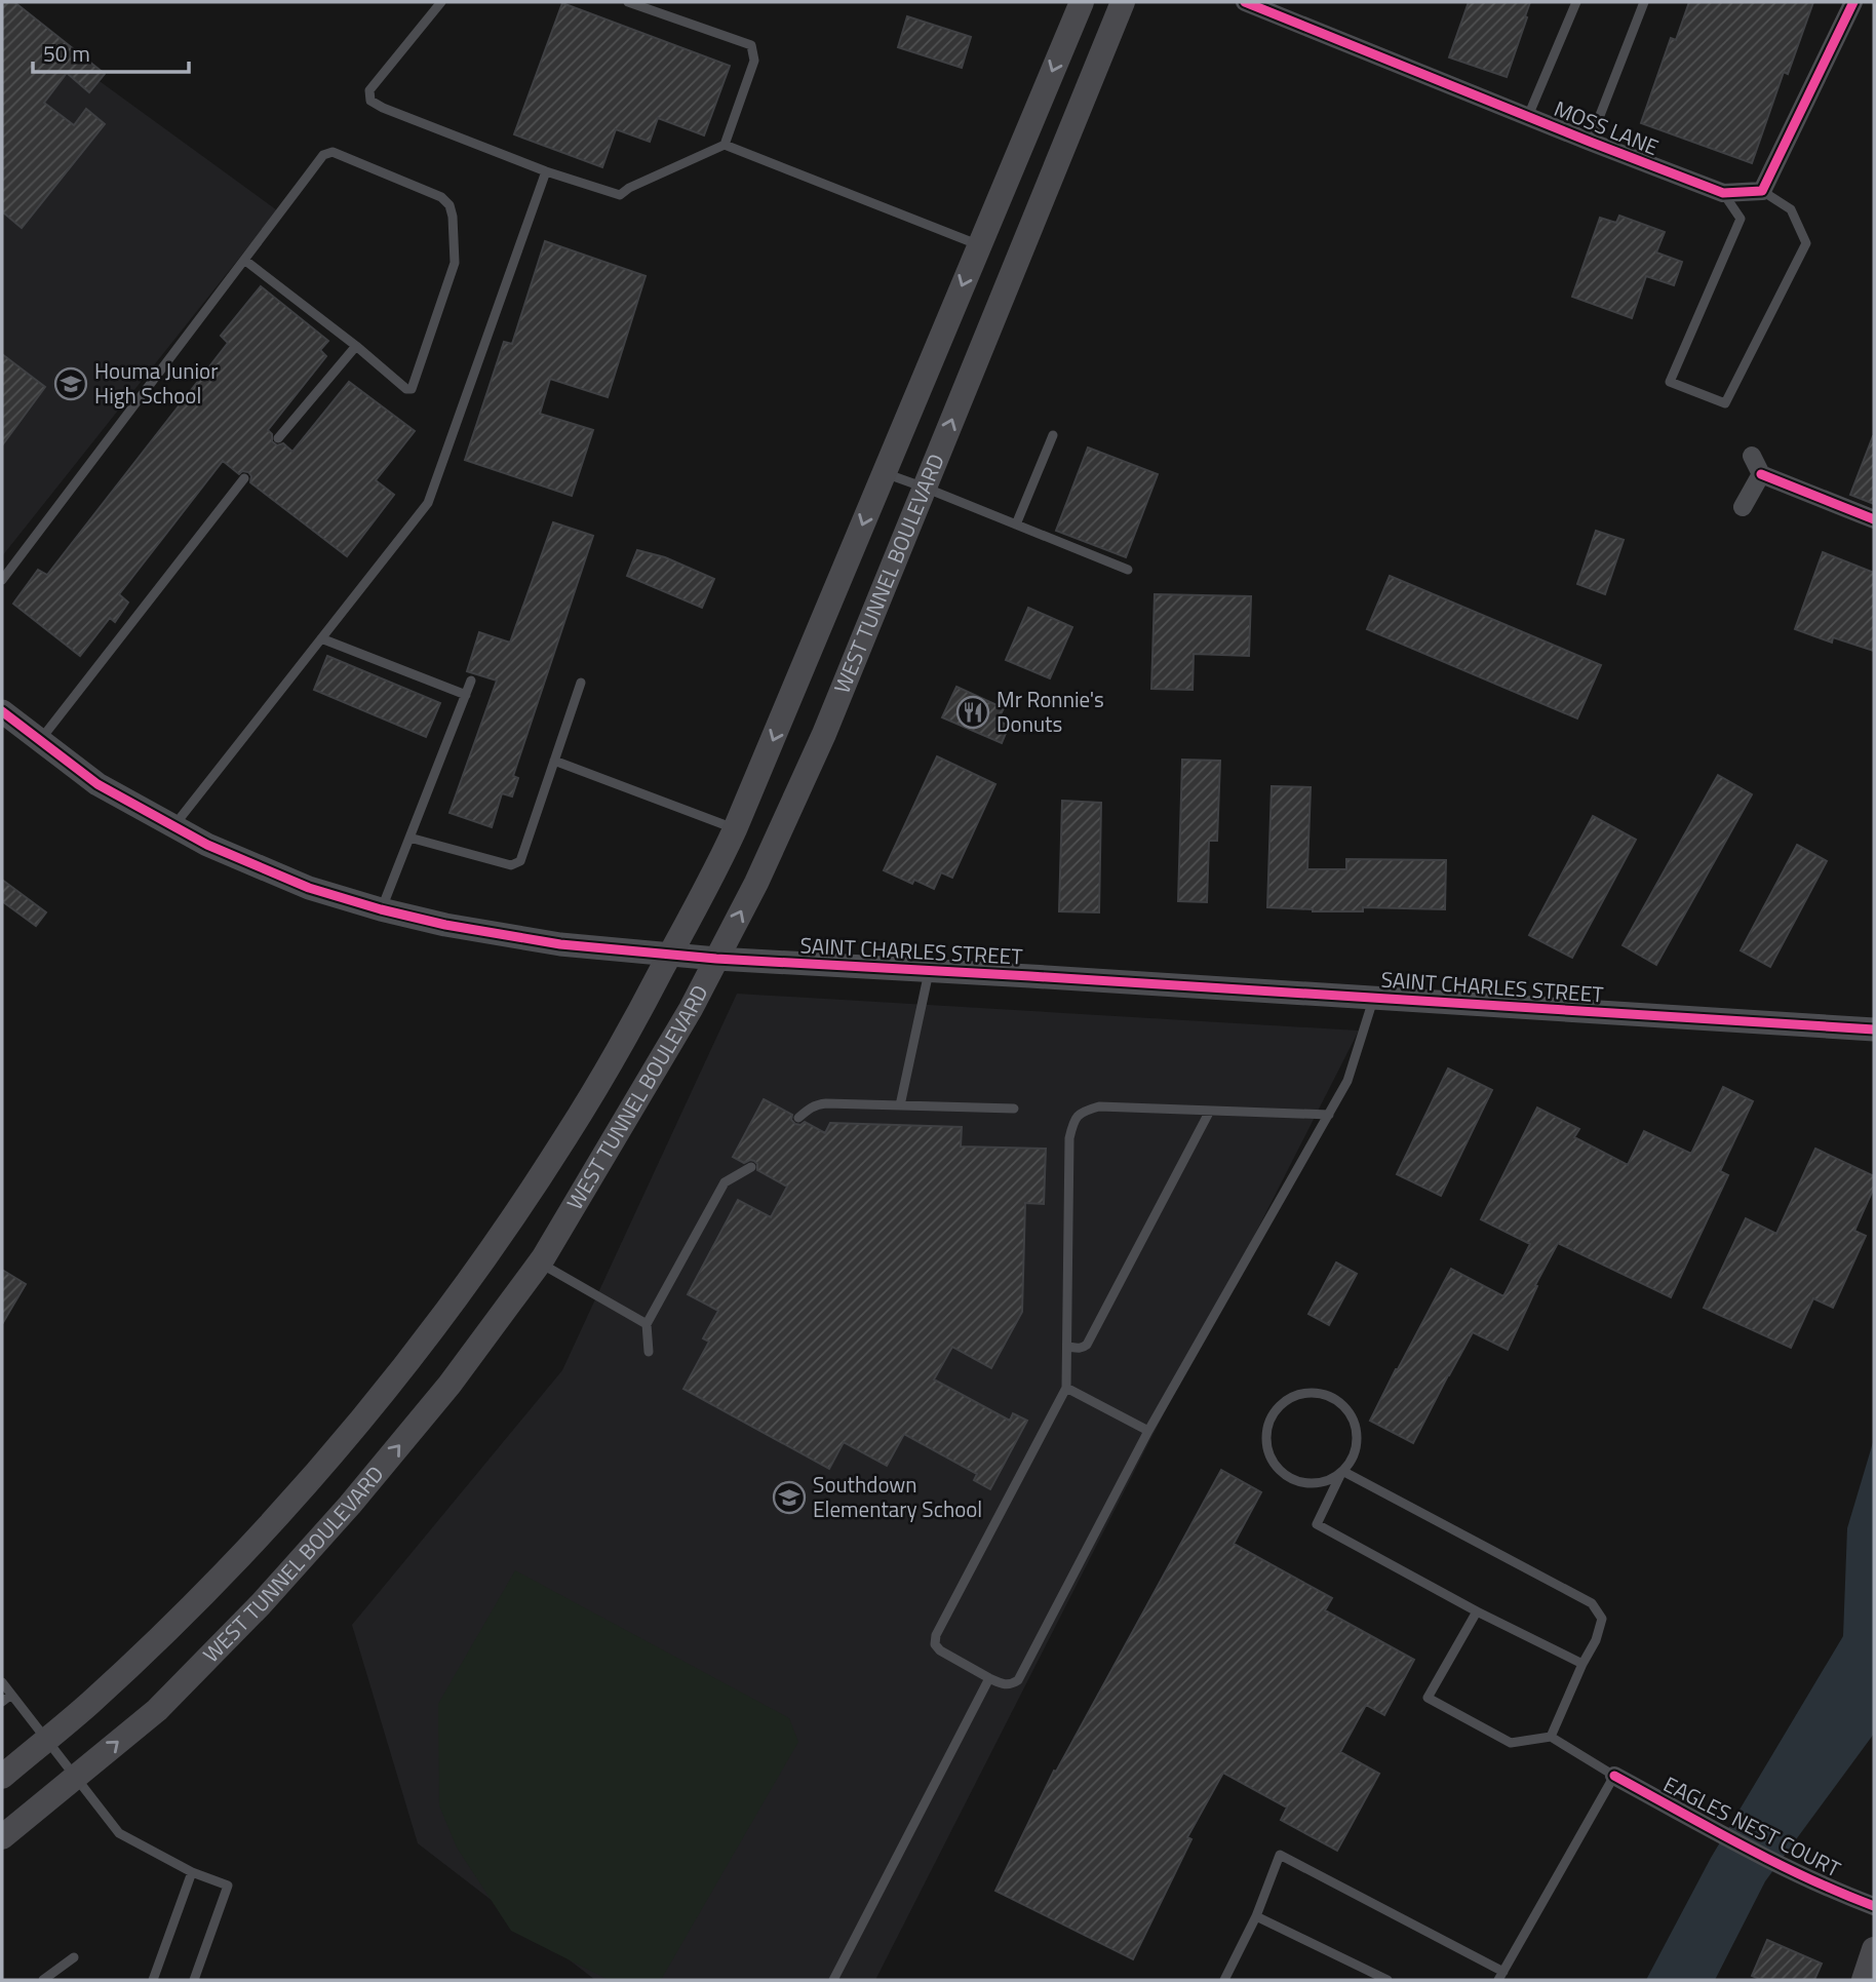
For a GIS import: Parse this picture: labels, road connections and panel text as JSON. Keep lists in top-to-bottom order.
{
  "streets": {
    "main road": ["WEST TUNNEL BOULEVARD"],
    "street": ["MOSS LANE", "SAINT CHARLES STREET", "EAGLES NEST COURT"]
  },
  "crossings": [
    ["WEST TUNNEL BOULEVARD", "SAINT CHARLES STREET"]
  ],
  "places": {
    "school or university": ["Houma Junior High School", "Southdown Elementary School"],
    "restaurant": ["Mr Ronnie's Donuts"]
  },
  "scale_bar": "50 m"
}
